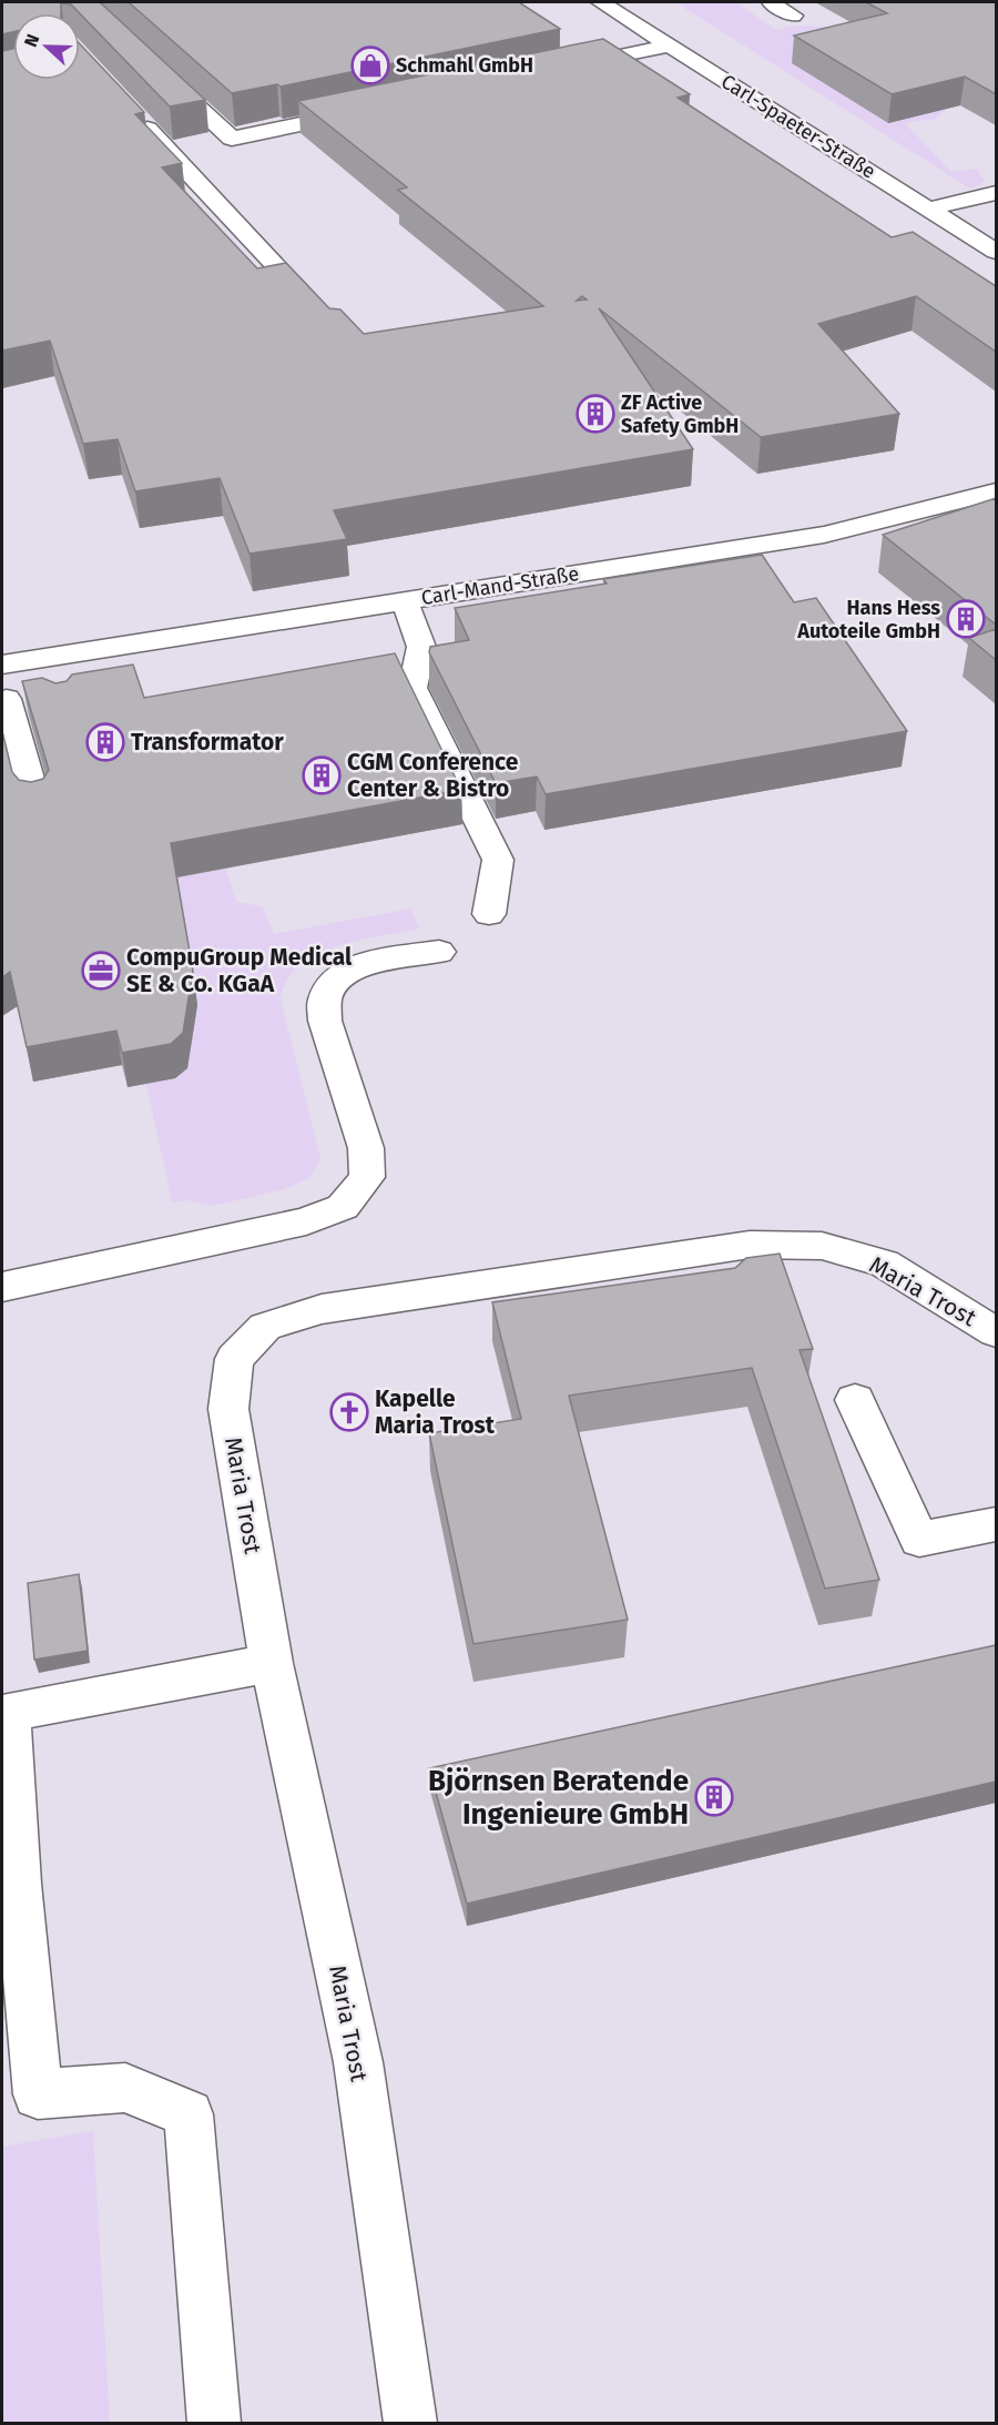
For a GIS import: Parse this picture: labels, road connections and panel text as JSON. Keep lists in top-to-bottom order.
{
  "streets": {
    "street": ["Carl-Spaeter-Straße", "Carl-Mand-Straße", "Maria Trost"]
  },
  "places": {
    "shop": ["Schmahl GmbH"],
    "building": [
      "ZF Active Safety GmbH",
      "Hans Hess Autoteile GmbH",
      "Transformator",
      "CGM Conference Center & Bistro",
      "Björnsen Beratende Ingenieure GmbH"
    ],
    "office": ["CompuGroup Medical SE & Co. KGaA"],
    "church": ["Kapelle Maria Trost"]
  },
  "north": "left"
}
